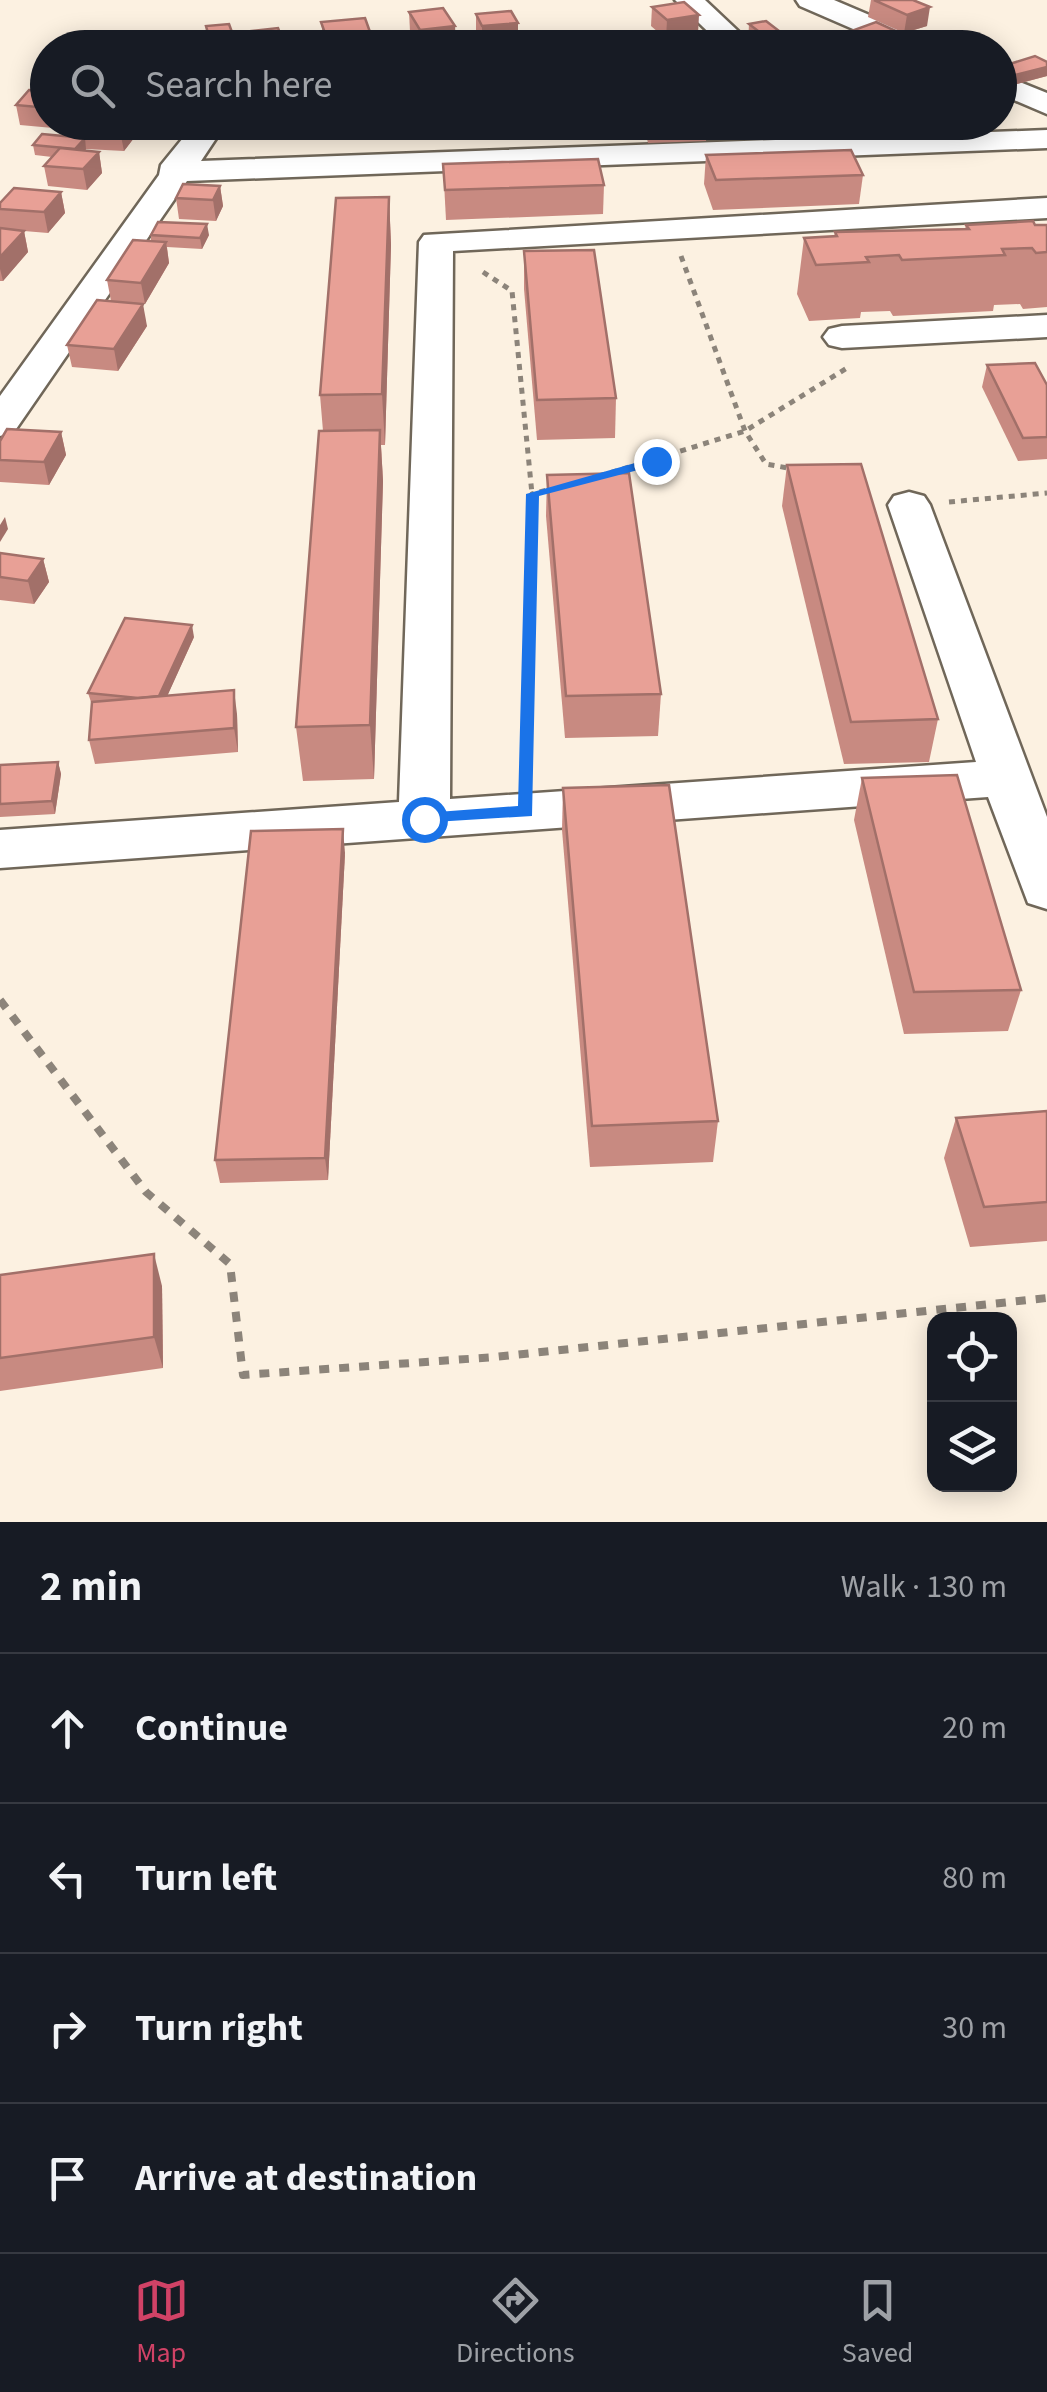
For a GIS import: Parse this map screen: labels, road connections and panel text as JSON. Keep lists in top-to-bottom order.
{
  "page": {
    "search": "Search here",
    "heading": ["2 min", "Walk · 130 m"],
    "list": [
      ["Continue", "20 m"],
      ["Turn left", "80 m"],
      ["Turn right", "30 m"],
      "Arrive at destination"
    ],
    "nav": ["Map", "Directions", "Saved"]
  }
}
